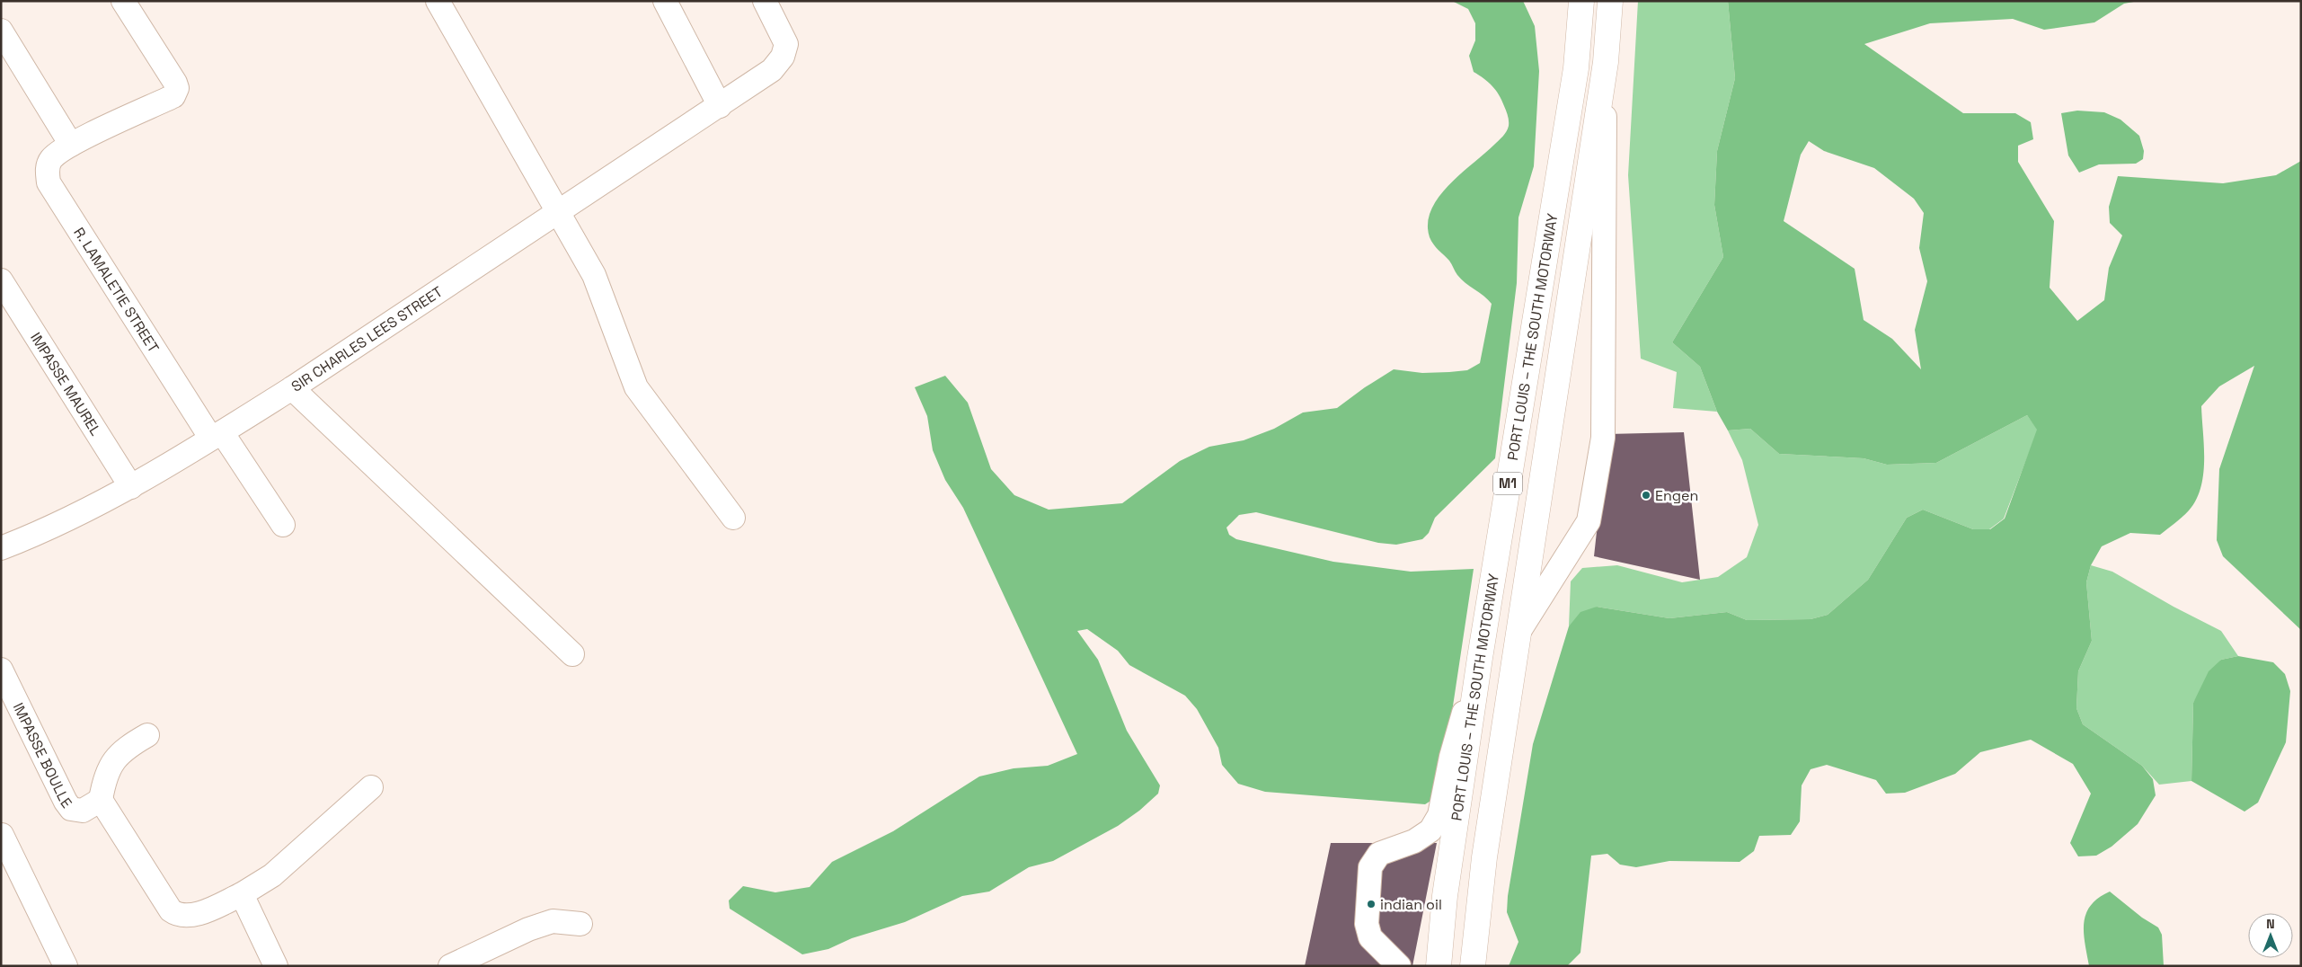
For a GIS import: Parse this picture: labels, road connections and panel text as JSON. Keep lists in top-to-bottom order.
{
  "streets": {
    "highway": ["PORT LOUIS – THE SOUTH MOTORWAY", "M1"],
    "street": [
      "R. LAMALETIE STREET",
      "SIR CHARLES LEES STREET",
      "IMPASSE MAUREL",
      "IMPASSE BOULLE"
    ]
  },
  "crossings": [
    ["R. LAMALETIE STREET", "SIR CHARLES LEES STREET"],
    ["SIR CHARLES LEES STREET", "IMPASSE MAUREL"]
  ],
  "places": ["Engen", "indian oil"],
  "north": "top"
}
